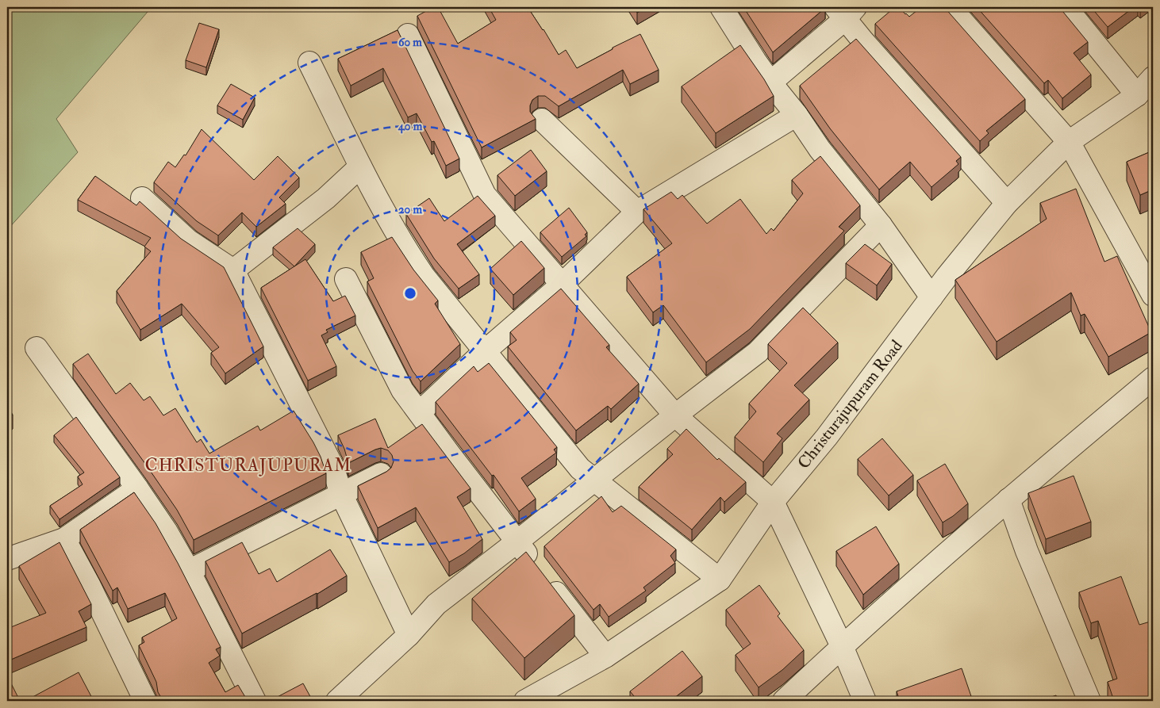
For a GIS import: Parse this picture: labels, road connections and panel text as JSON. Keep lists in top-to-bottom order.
{
  "streets": {
    "street": ["Christurajupuram Road"]
  },
  "districts": ["CHRISTURAJUPURAM"],
  "rings": ["60 m", "40 m", "20 m"]
}
